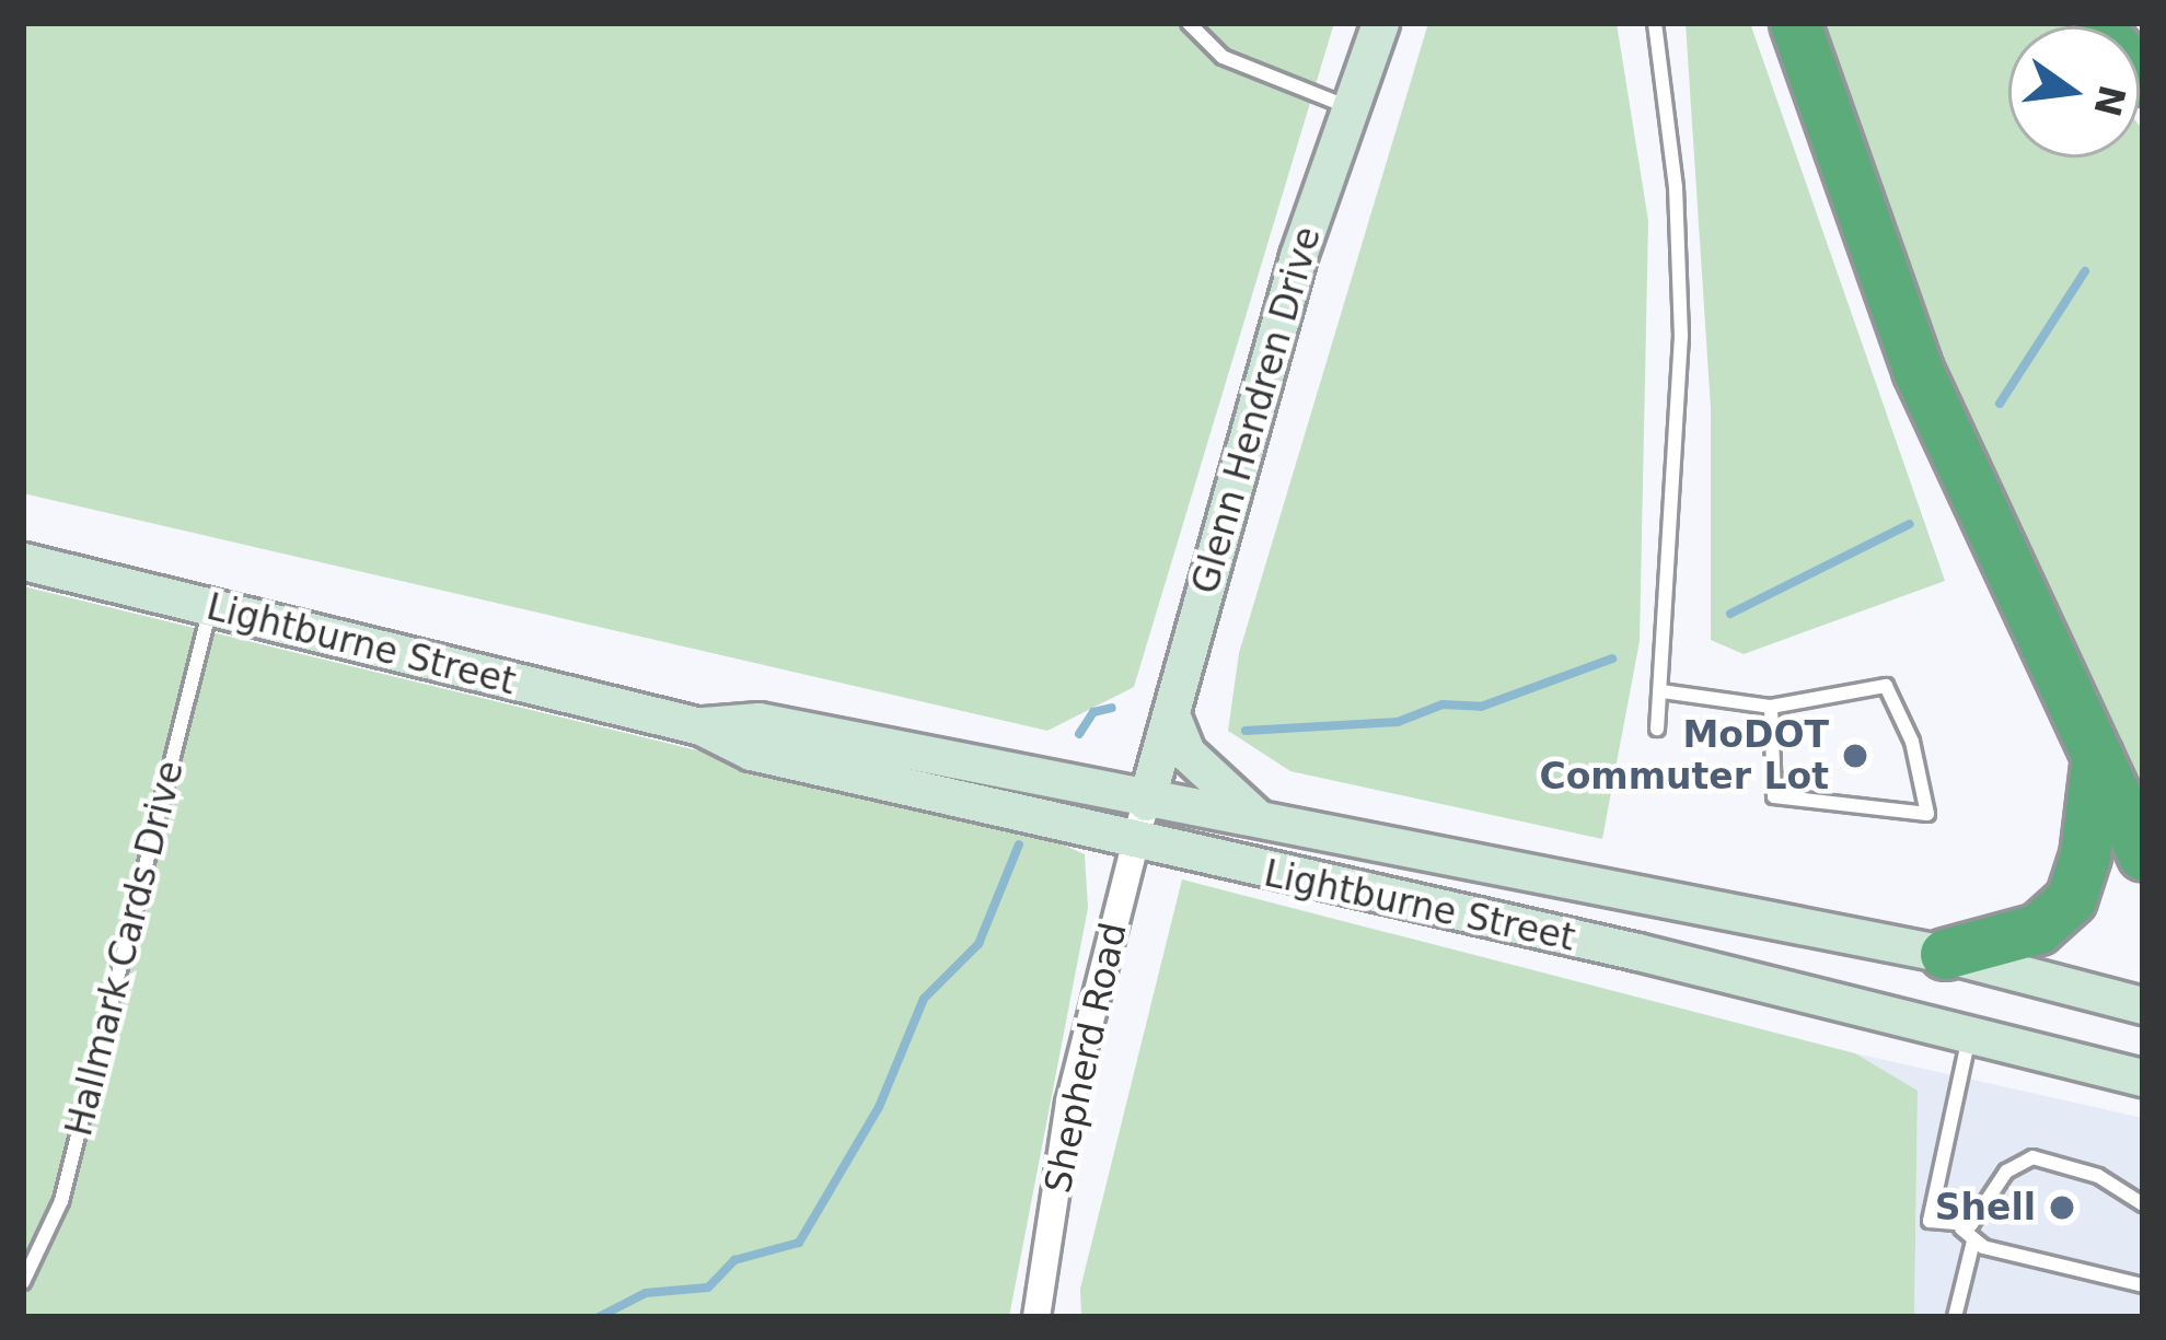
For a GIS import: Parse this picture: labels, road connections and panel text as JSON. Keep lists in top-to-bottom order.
{
  "streets": {
    "main road": ["Glenn Hendren Drive", "Lightburne Street"],
    "street": ["Shepherd Road"],
    "lane": ["Hallmark Cards Drive"]
  },
  "crossings": [
    ["Glenn Hendren Drive", "Lightburne Street"],
    ["Glenn Hendren Drive", "Shepherd Road"],
    ["Lightburne Street", "Hallmark Cards Drive"],
    ["Lightburne Street", "Shepherd Road"]
  ],
  "places": ["MoDOT Commuter Lot", "Shell"],
  "north": "right"
}
